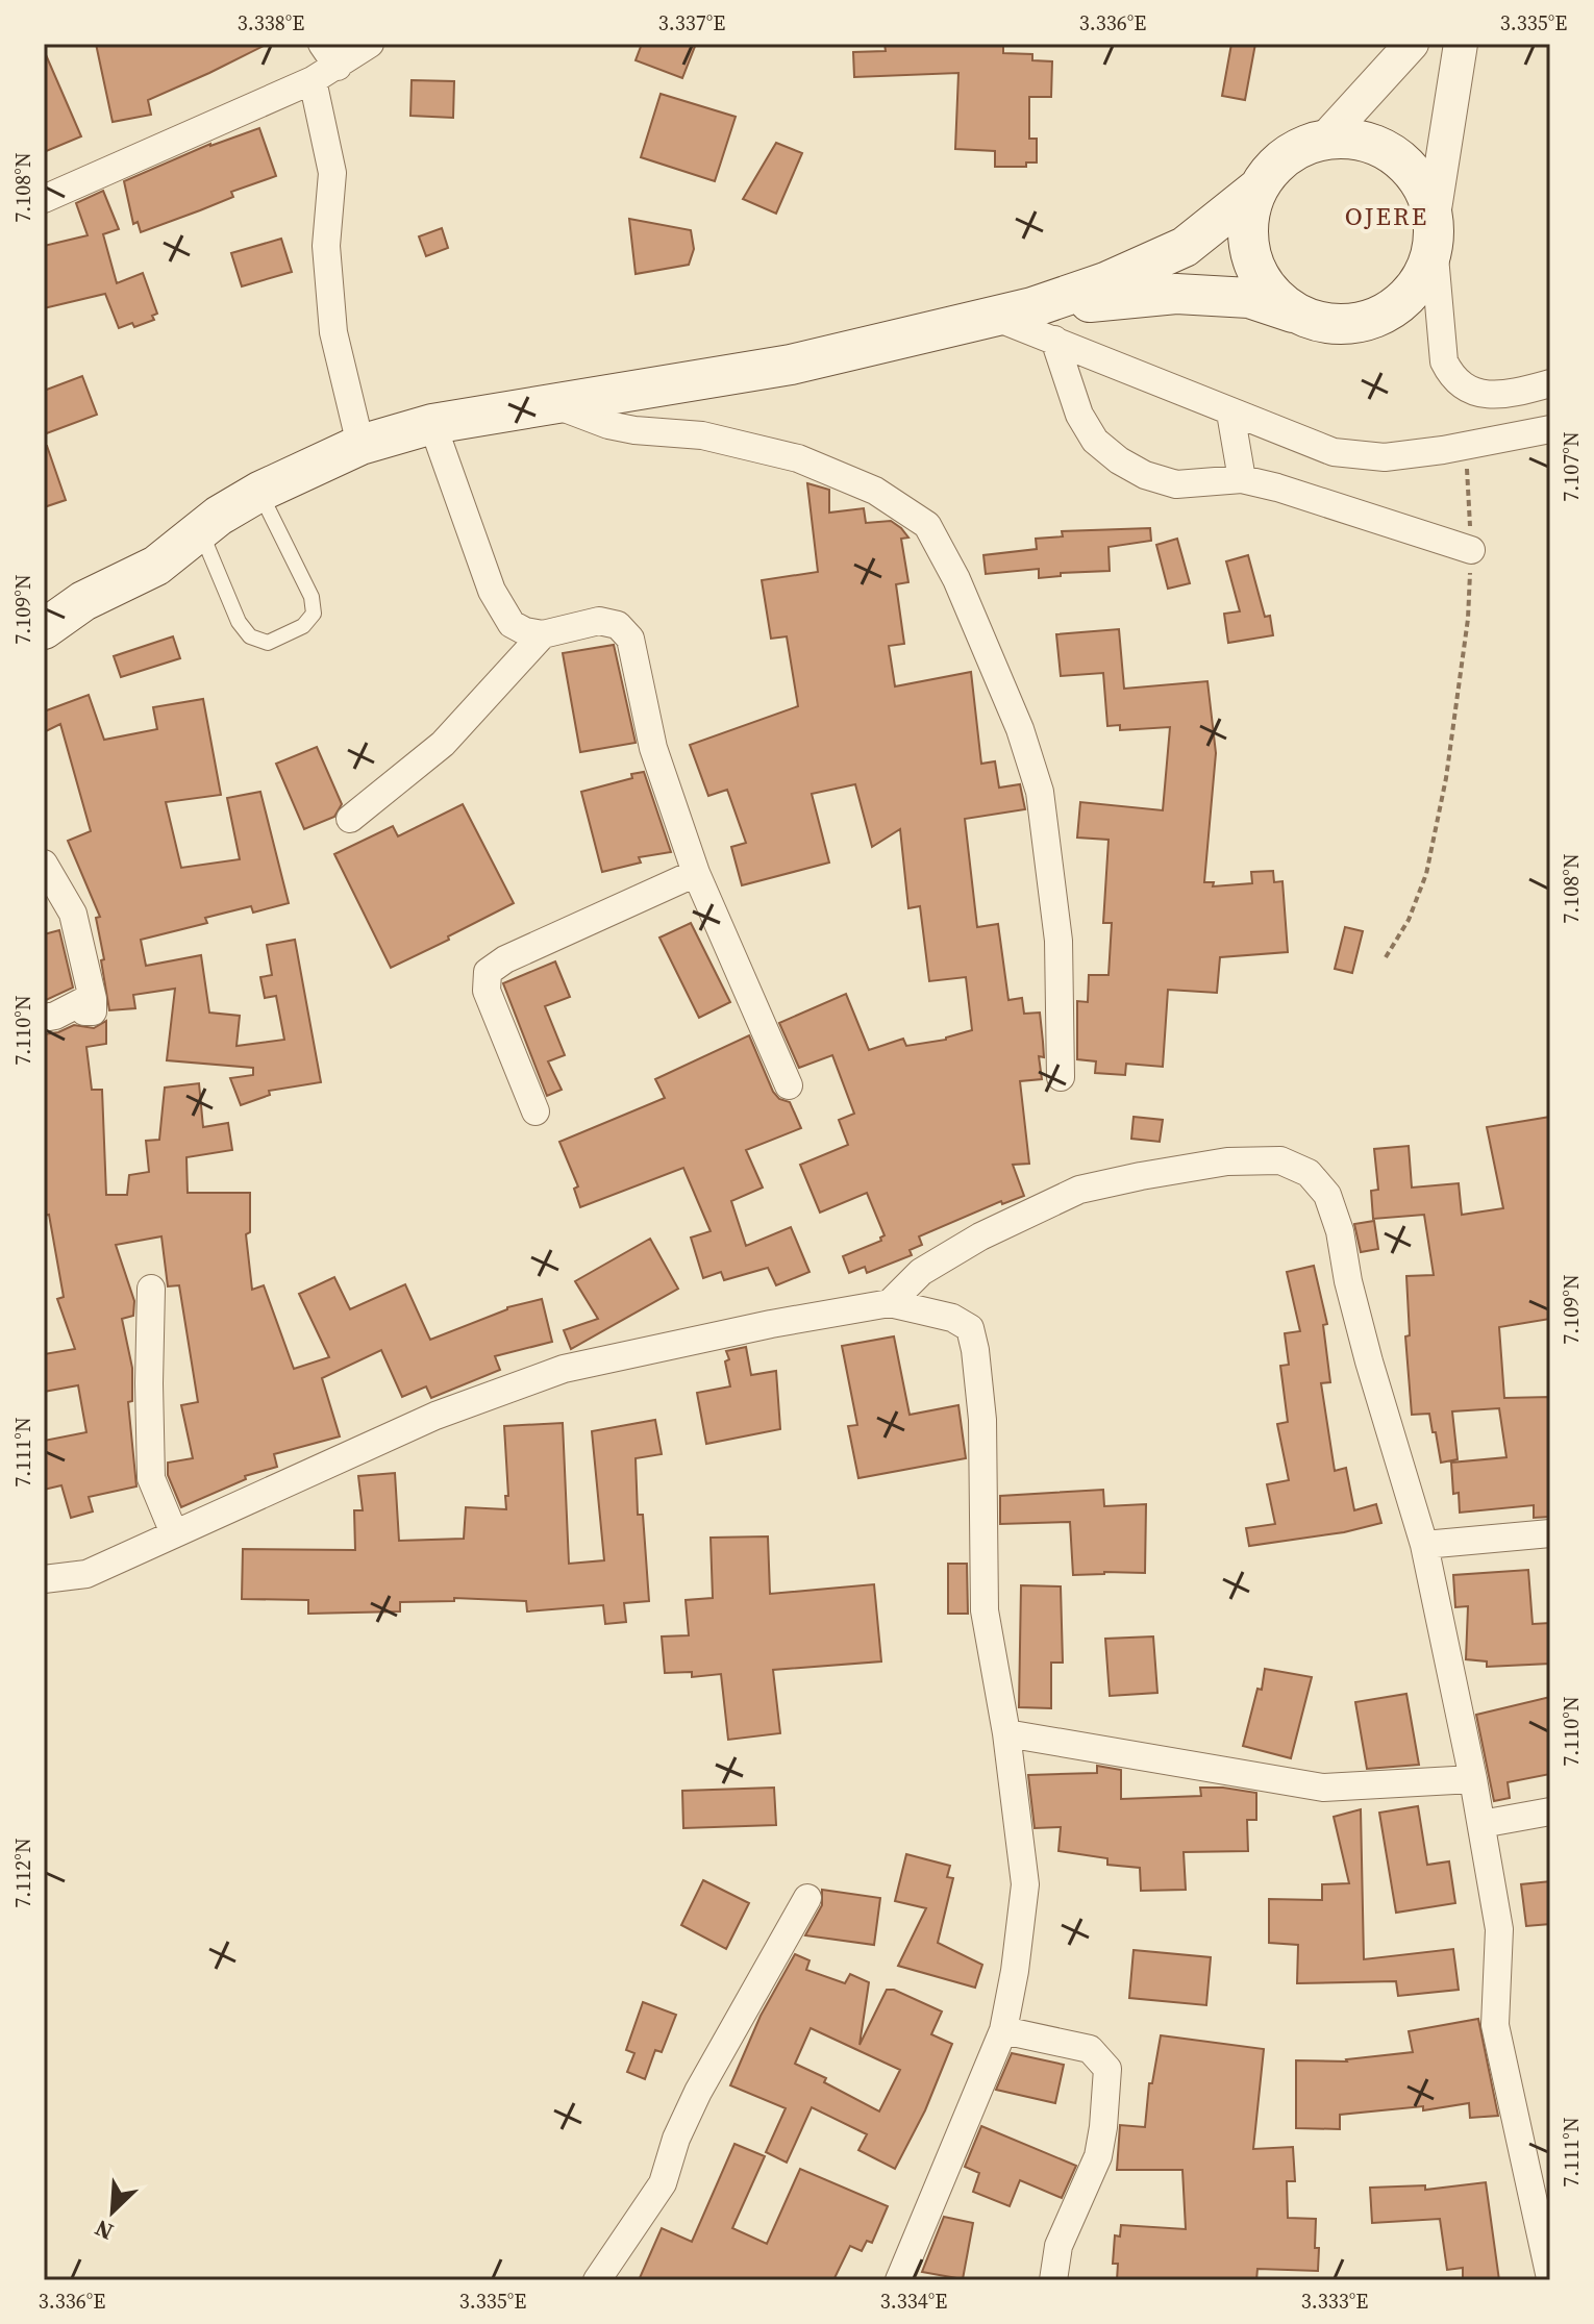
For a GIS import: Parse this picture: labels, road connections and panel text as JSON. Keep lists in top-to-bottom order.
{
  "districts": ["OJERE"],
  "north": "bottom left",
  "coordinates": [
    "3.338°E",
    "3.337°E",
    "3.336°E",
    "3.335°E",
    "7.108°N",
    "7.107°N",
    "7.109°N",
    "7.110°N",
    "7.111°N",
    "7.112°N",
    "3.334°E",
    "3.333°E"
  ]
}
